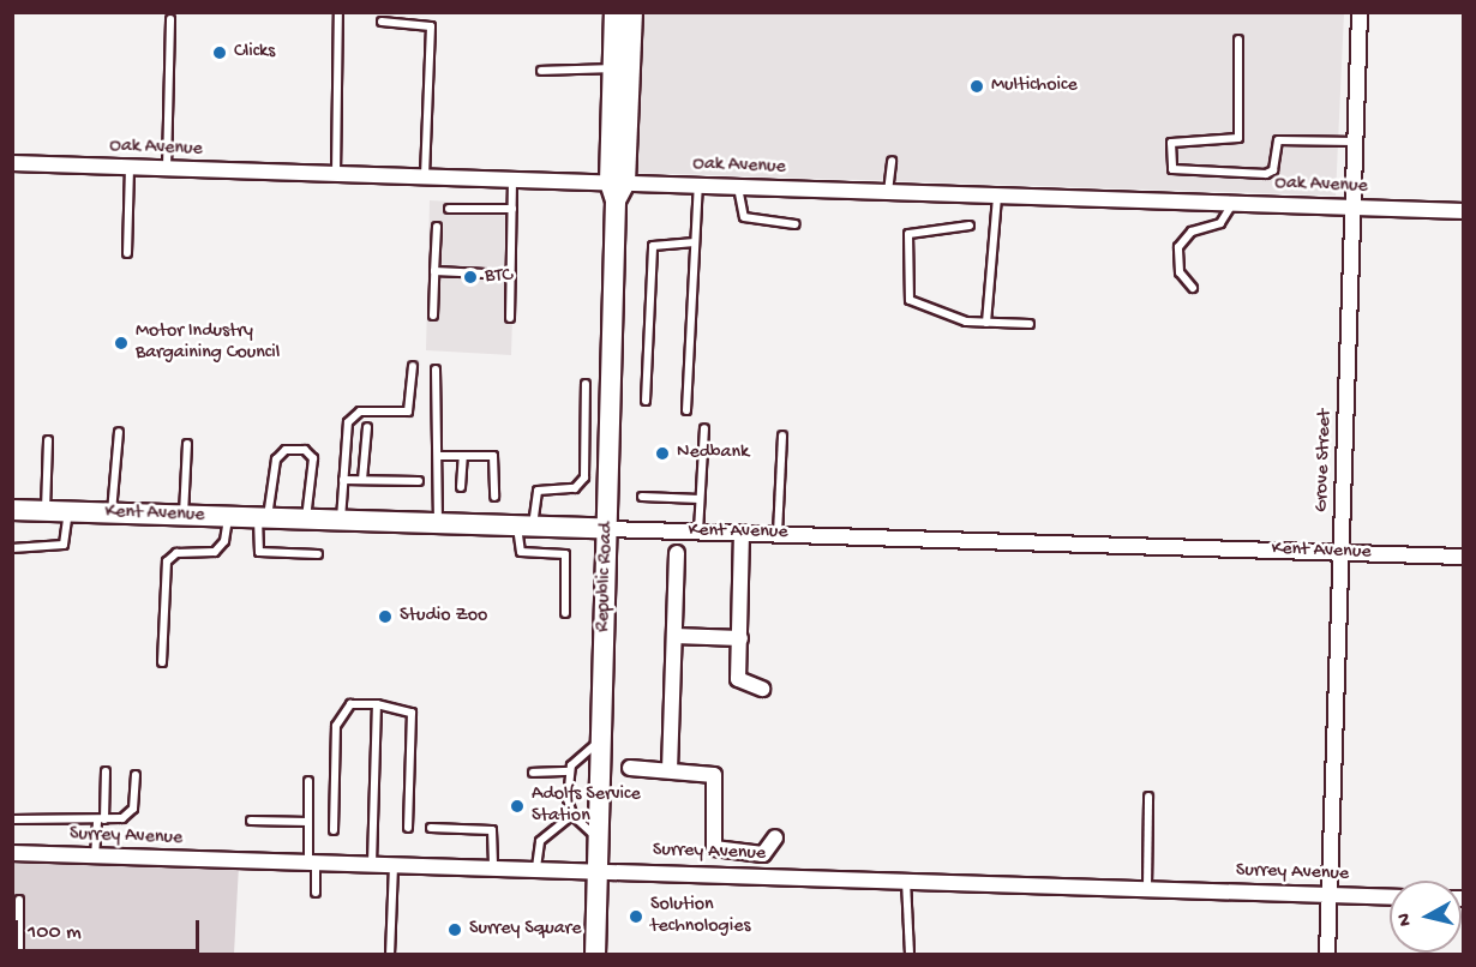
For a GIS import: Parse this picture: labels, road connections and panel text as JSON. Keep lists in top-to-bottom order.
{
  "streets": {
    "main road": ["Kent Avenue", "Republic Road"],
    "street": ["Oak Avenue", "Grove Street", "Surrey Avenue"]
  },
  "crossings": [
    ["Oak Avenue", "Grove Street"],
    ["Oak Avenue", "Republic Road"],
    ["Grove Street", "Kent Avenue"],
    ["Grove Street", "Surrey Avenue"],
    ["Kent Avenue", "Republic Road"],
    ["Republic Road", "Surrey Avenue"]
  ],
  "places": [
    "Clicks",
    "Multichoice",
    "BTC",
    "Motor Industry Bargaining Council",
    "Nedbank",
    "Studio Zoo",
    "Adolfs Service Station",
    "Solution technologies",
    "Surrey Square"
  ],
  "scale_bar": "100 m",
  "north": "left"
}
